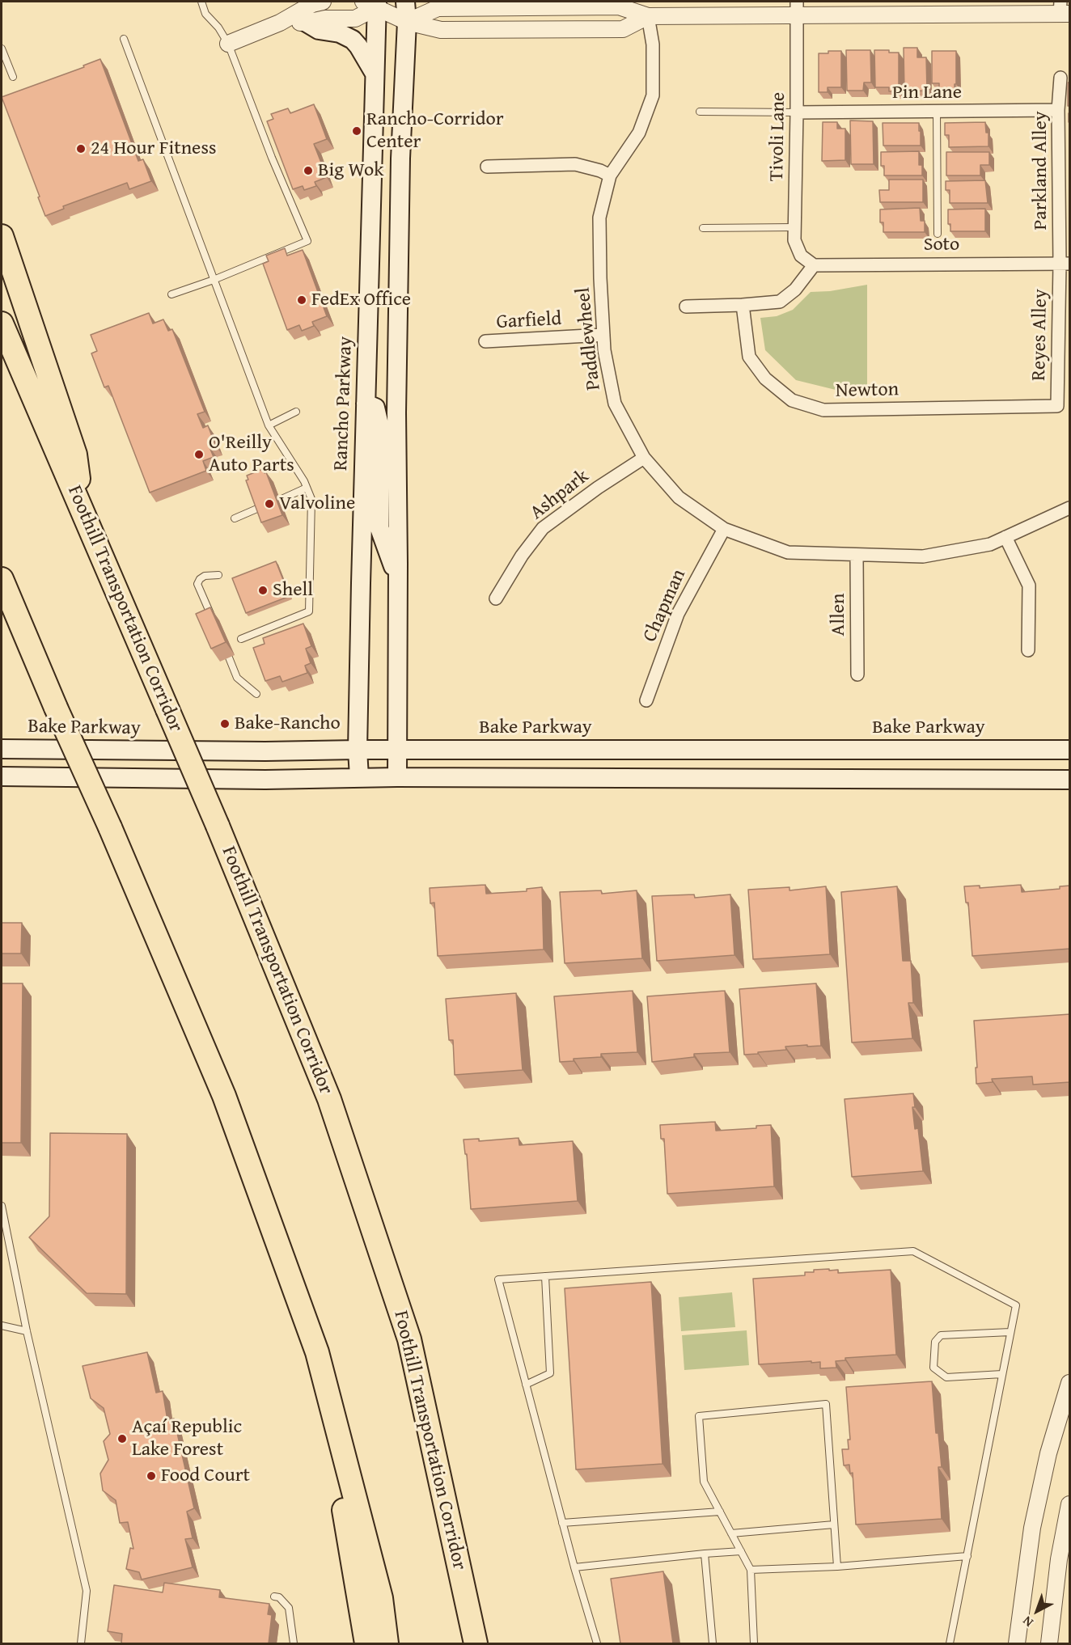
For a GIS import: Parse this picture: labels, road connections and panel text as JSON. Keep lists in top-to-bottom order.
{
  "streets": {
    "highway": ["Foothill Transportation Corridor"],
    "main road": ["Rancho Parkway", "Bake Parkway"],
    "street": [
      "Pin Lane",
      "Tivoli Lane",
      "Parkland Alley",
      "Soto",
      "Garfield",
      "Reyes Alley",
      "Paddlewheel",
      "Newton",
      "Ashpark",
      "Chapman",
      "Allen"
    ]
  },
  "crossings": [
    ["Pin Lane", "Tivoli Lane"],
    ["Pin Lane", "Parkland Alley"],
    ["Tivoli Lane", "Soto"],
    ["Parkland Alley", "Soto"],
    ["Parkland Alley", "Reyes Alley"],
    ["Soto", "Reyes Alley"],
    ["Garfield", "Paddlewheel"],
    ["Reyes Alley", "Newton"],
    ["Paddlewheel", "Ashpark"],
    ["Paddlewheel", "Chapman"],
    ["Paddlewheel", "Allen"],
    ["Rancho Parkway", "Bake Parkway"]
  ],
  "places": [
    "Rancho-Corridor Center",
    "24 Hour Fitness",
    "Big Wok",
    "FedEx Office",
    "O'Reilly Auto Parts",
    "Valvoline",
    "Shell",
    "Bake-Rancho",
    "Açaí Republic Lake Forest",
    "Food Court"
  ],
  "north": "bottom left"
}
